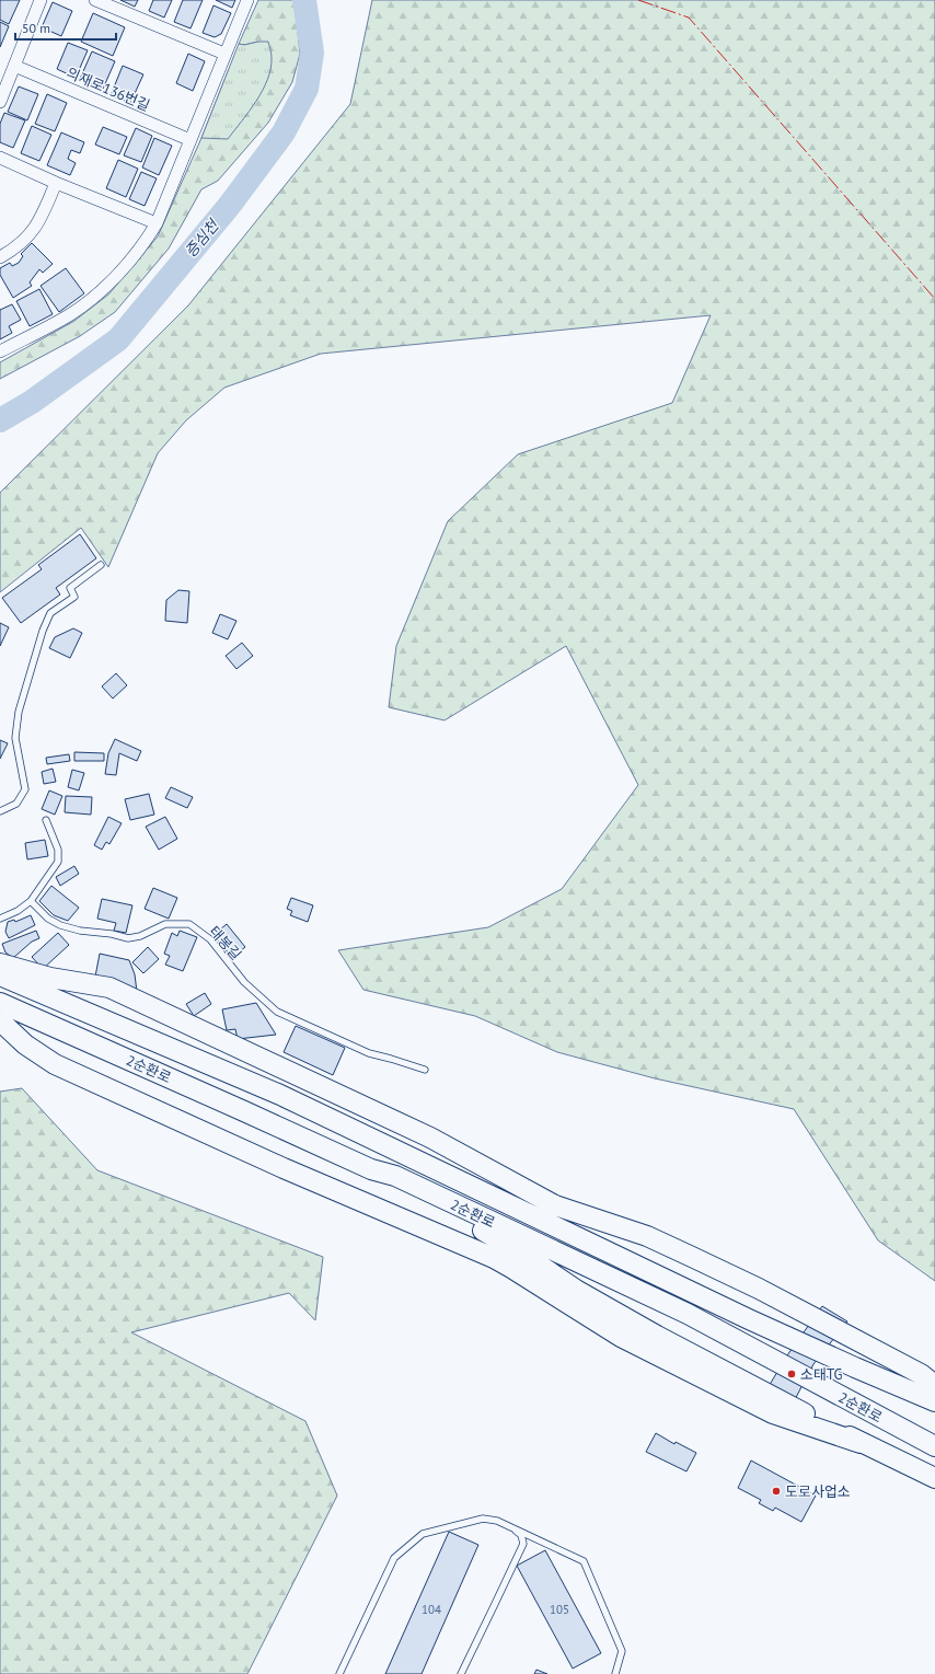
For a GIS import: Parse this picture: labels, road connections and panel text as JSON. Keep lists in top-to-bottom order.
{
  "streets": {
    "highway": ["2순환로"],
    "street": ["의재로136번길"],
    "lane": ["태봉길"]
  },
  "water": ["증심천"],
  "places": ["소태TG", "도로사업소"],
  "house_numbers": ["104", "105"],
  "scale_bar": "50 m"
}
